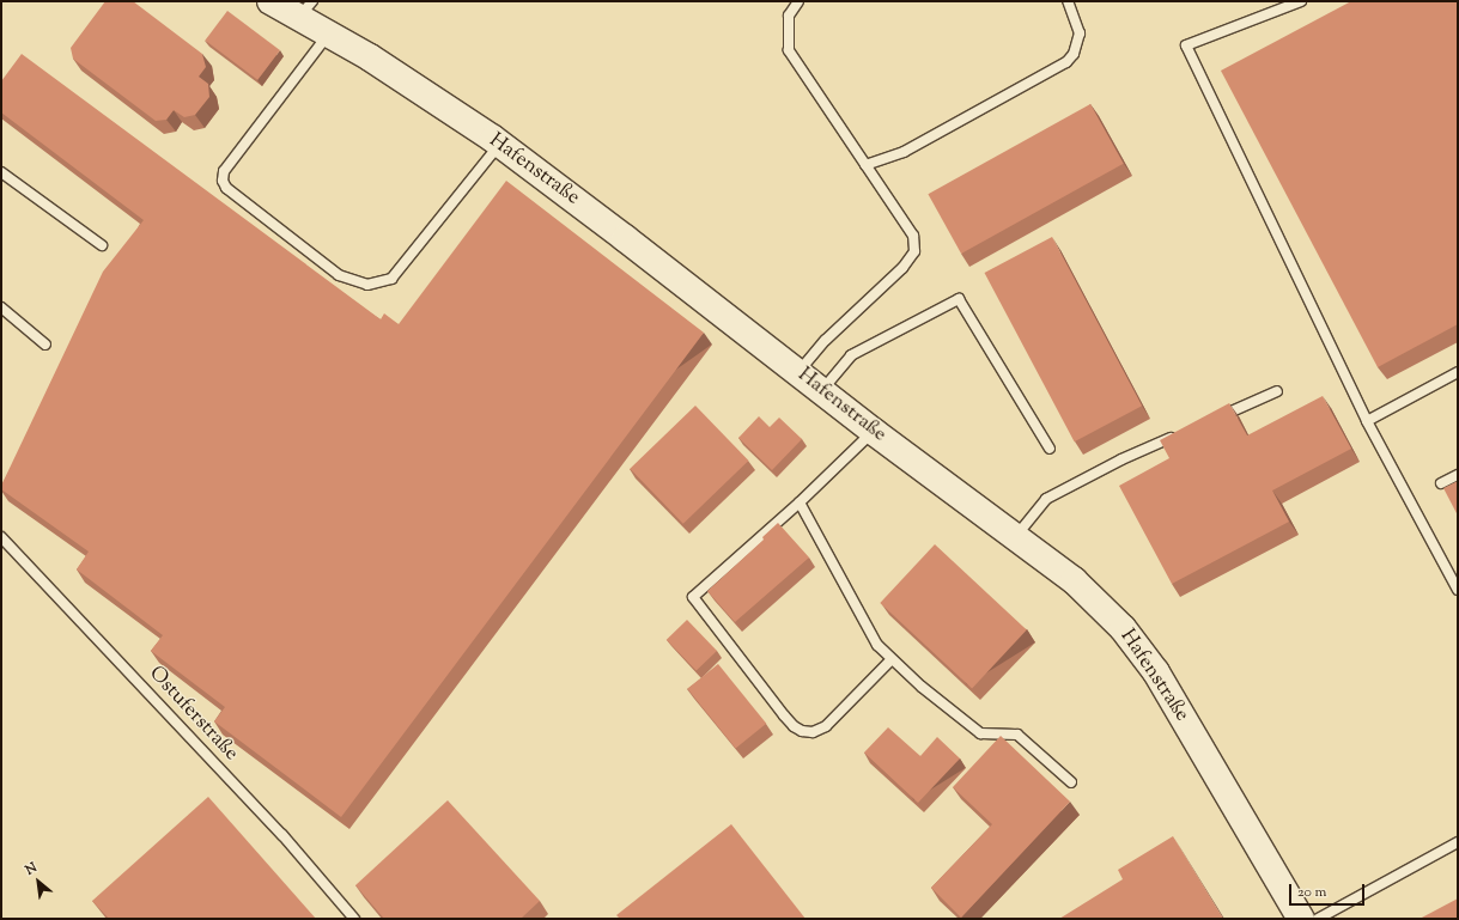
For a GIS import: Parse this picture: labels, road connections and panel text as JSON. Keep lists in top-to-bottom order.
{
  "streets": {
    "street": ["Hafenstraße"],
    "lane": ["Ostuferstraße"]
  },
  "scale_bar": "20 m",
  "north": "top left"
}
